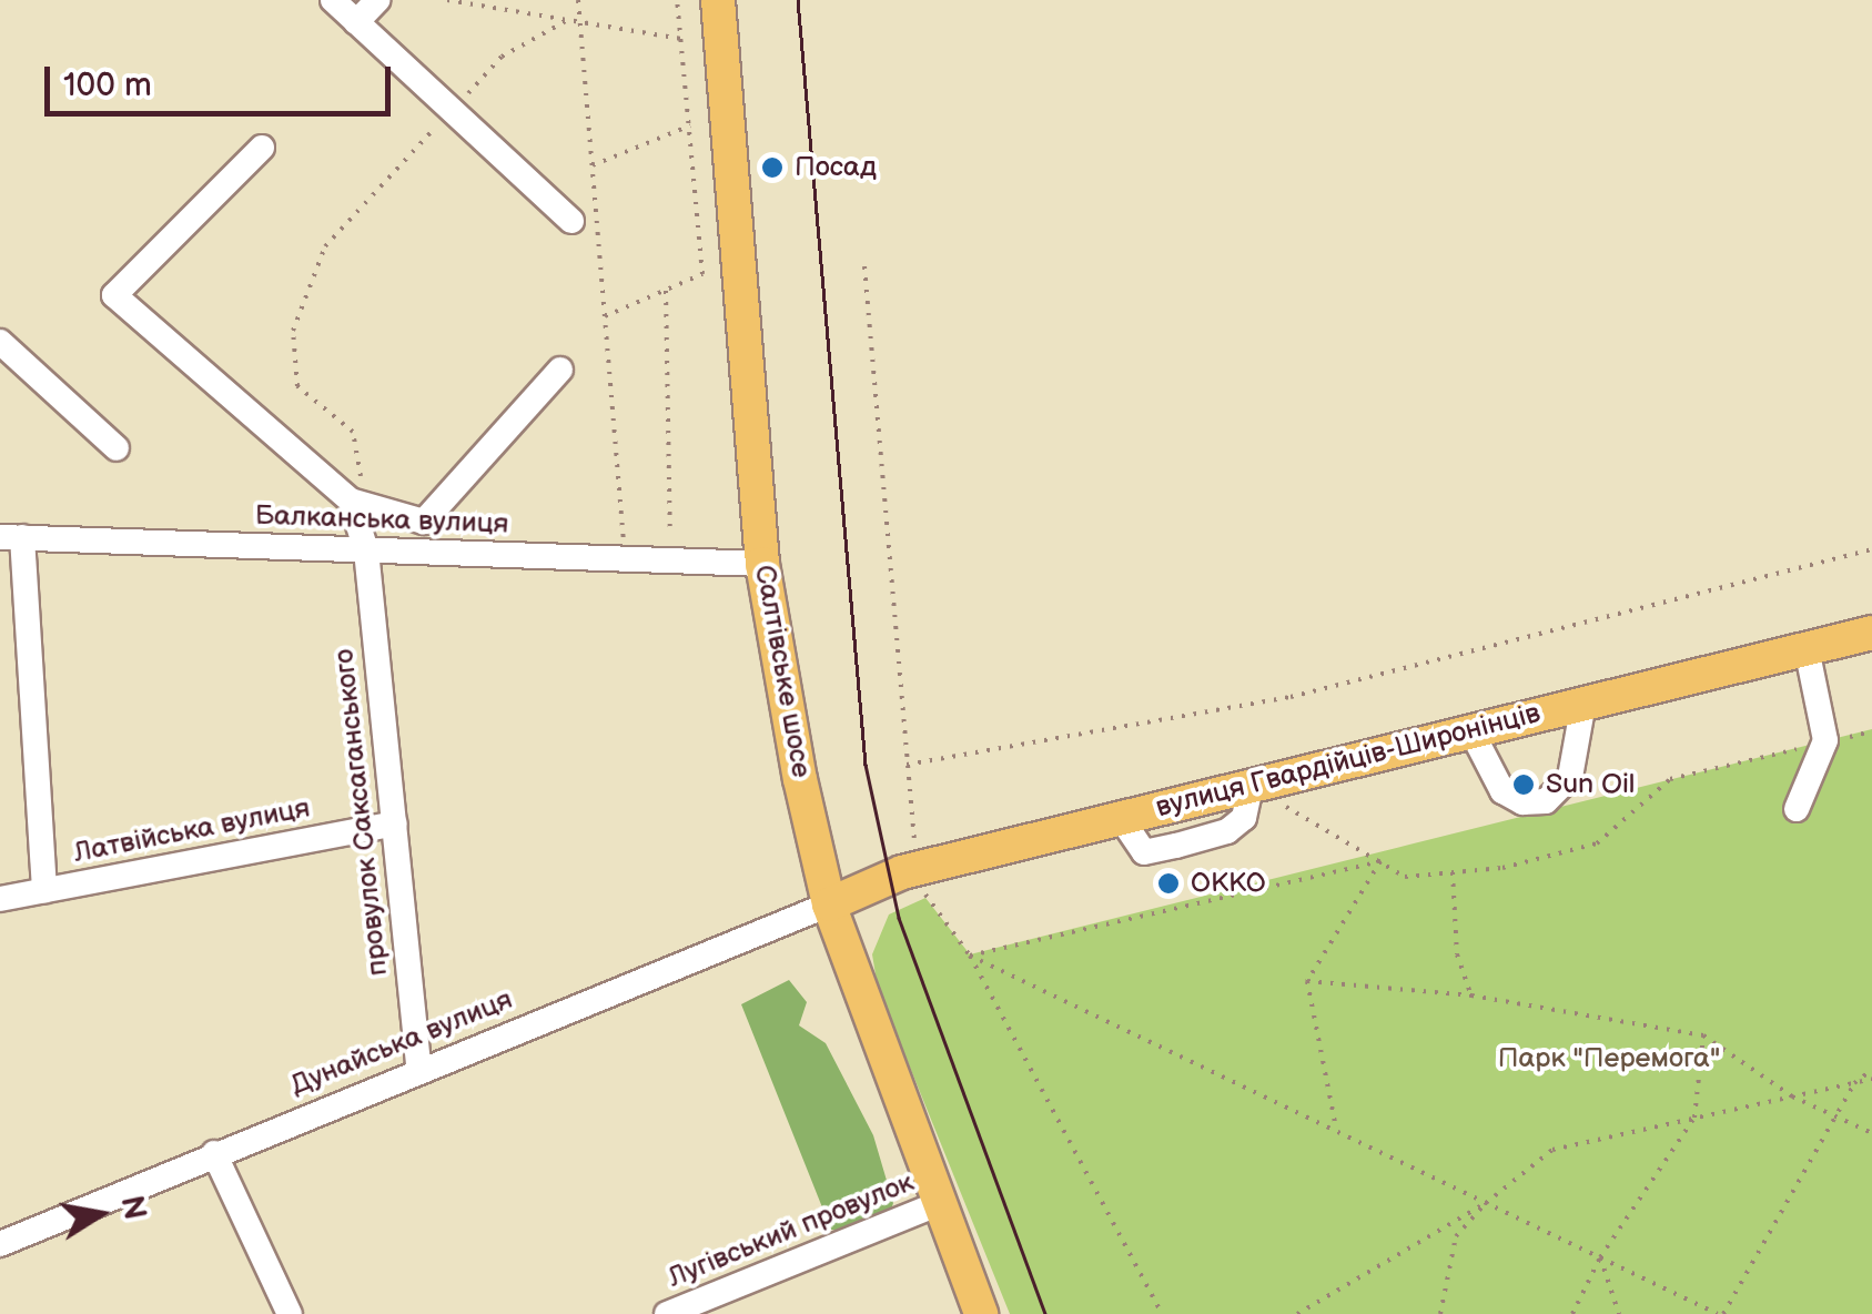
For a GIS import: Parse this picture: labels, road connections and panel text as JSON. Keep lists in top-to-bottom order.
{
  "streets": {
    "main road": ["Салтівське шосе", "вулиця Гвардійців-Широнінців"],
    "street": [
      "Балканська вулиця",
      "провулок Саксаганського",
      "Латвійська вулиця",
      "Дунайська вулиця",
      "Лугівський провулок"
    ]
  },
  "crossings": [
    ["Балканська вулиця", "Салтівське шосе"],
    ["Балканська вулиця", "провулок Саксаганського"],
    ["Салтівське шосе", "вулиця Гвардійців-Широнінців"],
    ["Салтівське шосе", "Дунайська вулиця"],
    ["Салтівське шосе", "Лугівський провулок"],
    ["вулиця Гвардійців-Широнінців", "Дунайська вулиця"],
    ["провулок Саксаганського", "Латвійська вулиця"],
    ["провулок Саксаганського", "Дунайська вулиця"]
  ],
  "parks": ["Парк \"Перемога\""],
  "places": ["Посад", "Sun Oil", "ОККО"],
  "scale_bar": "100 m",
  "north": "right"
}
